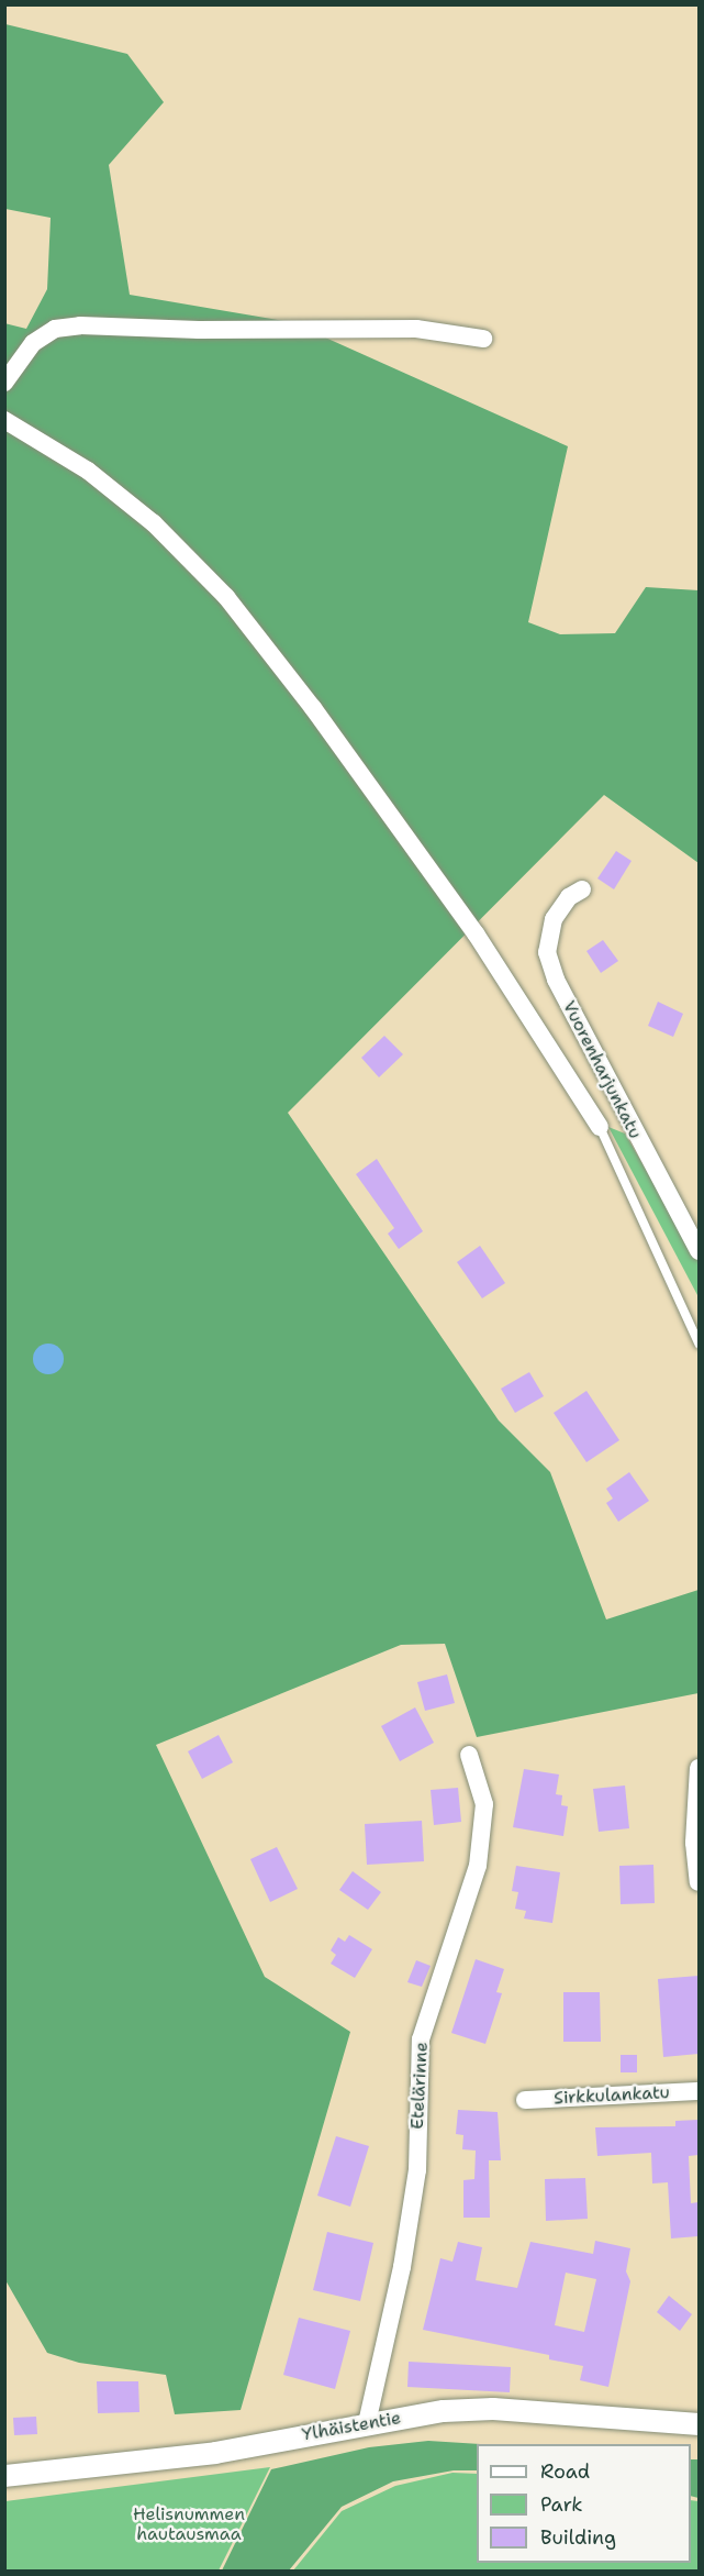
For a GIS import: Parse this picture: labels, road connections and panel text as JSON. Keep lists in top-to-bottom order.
{
  "streets": {
    "street": [
      "Vuorenharjunkatu",
      "Etelärinne",
      "Sirkkulankatu",
      "Ylhäistentie"
    ]
  },
  "crossings": [
    ["Etelärinne", "Ylhäistentie"]
  ],
  "parks": ["Helisnummen hautausmaa"],
  "legend": ["Road", "Park", "Building"]
}
